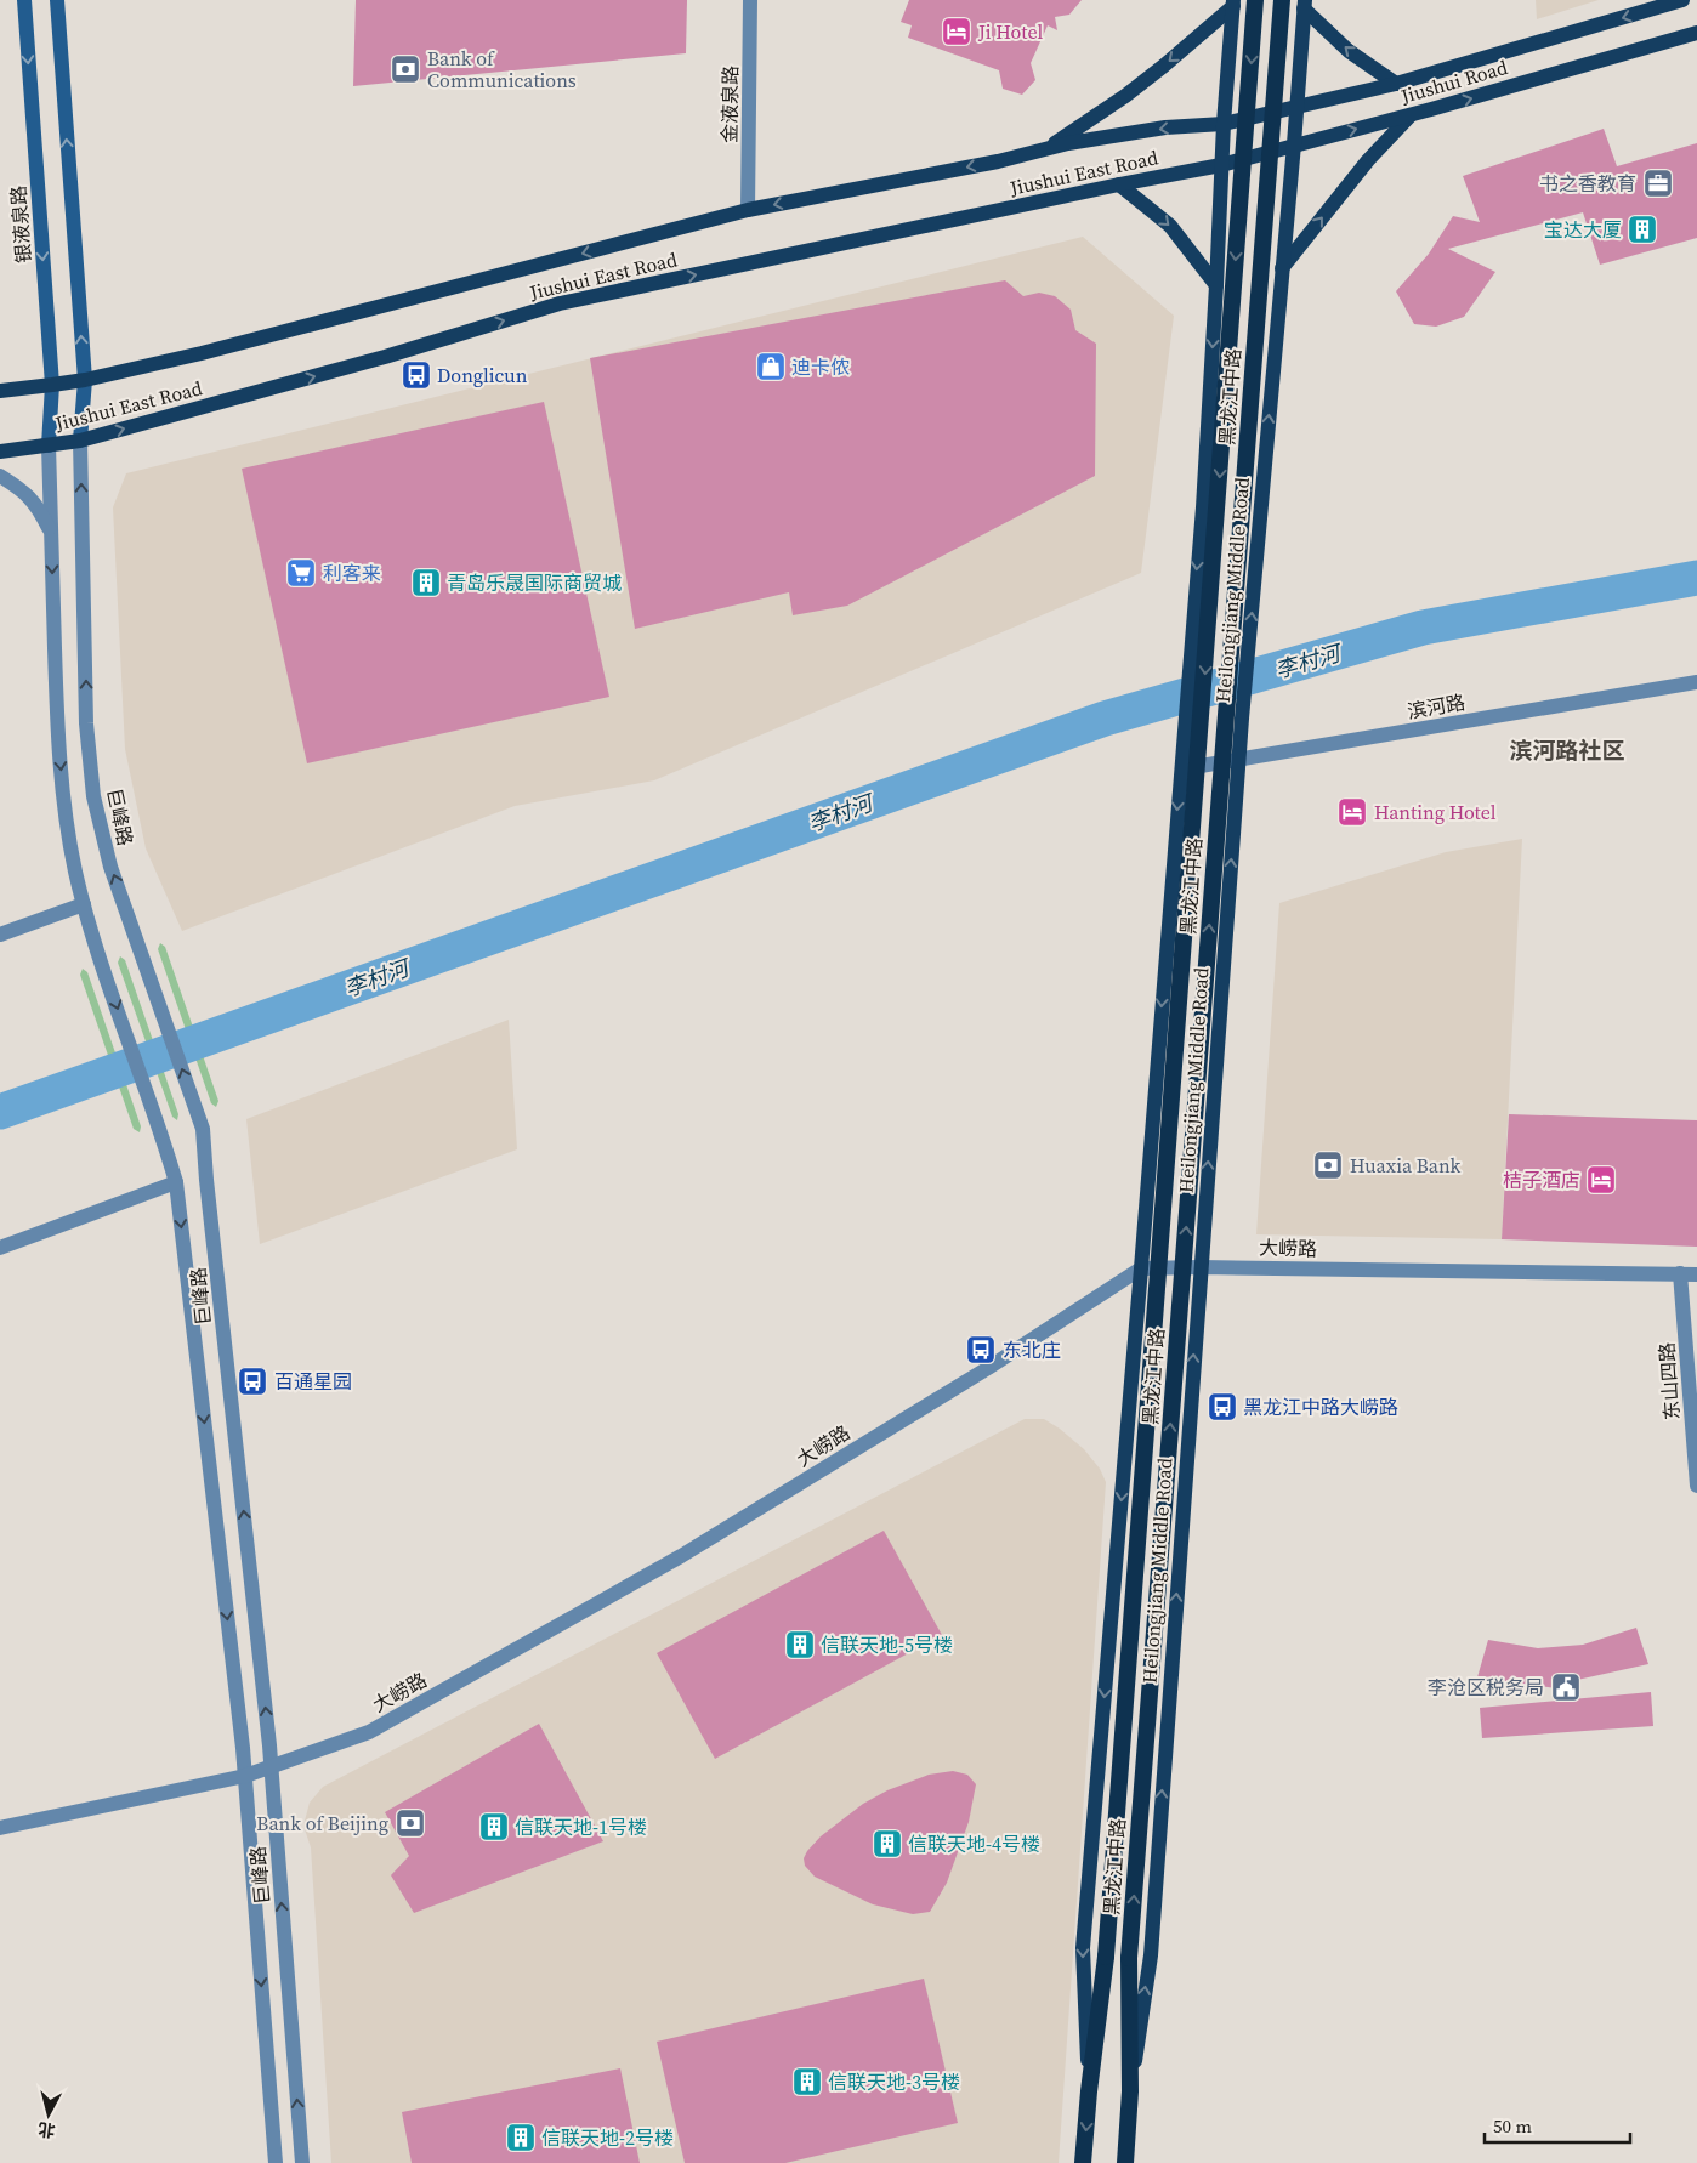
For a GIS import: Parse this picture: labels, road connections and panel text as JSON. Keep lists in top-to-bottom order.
{
  "streets": {
    "highway": ["黑龙江中路", "Heilongjiang Middle Road"],
    "main road": ["Jiushui Road", "Jiushui East Road", "银液泉路"],
    "street": [
      "金液泉路",
      "滨河路",
      "巨峰路",
      "大崂路",
      "东山四路"
    ]
  },
  "crossings": [
    ["Jiushui Road", "Jiushui East Road"],
    ["Jiushui Road", "Heilongjiang Middle Road"],
    ["金液泉路", "Jiushui East Road"],
    ["Jiushui East Road", "银液泉路"],
    ["Jiushui East Road", "Heilongjiang Middle Road"],
    ["Jiushui East Road", "巨峰路"],
    ["银液泉路", "巨峰路"],
    ["黑龙江中路", "Heilongjiang Middle Road"],
    ["Heilongjiang Middle Road", "滨河路"],
    ["Heilongjiang Middle Road", "大崂路"],
    ["巨峰路", "大崂路"],
    ["大崂路", "东山四路"]
  ],
  "districts": ["滨河路社区"],
  "water": ["李村河"],
  "places": {
    "hotel": ["Ji Hotel", "Hanting Hotel", "桔子酒店"],
    "bank": ["Bank of Communications", "Huaxia Bank", "Bank of Beijing"],
    "office": ["书之香教育"],
    "building": [
      "宝达大厦",
      "青岛乐晟国际商贸城",
      "信联天地-5号楼",
      "信联天地-1号楼",
      "信联天地-4号楼",
      "信联天地-3号楼",
      "信联天地-2号楼"
    ],
    "shop": ["迪卡侬"],
    "bus stop": [
      "Donglicun",
      "东北庄",
      "百通星园",
      "黑龙江中路大崂路"
    ],
    "supermarket": ["利客来"],
    "public building": ["李沧区税务局"]
  },
  "scale_bar": "50 m",
  "north": "bottom"
}
